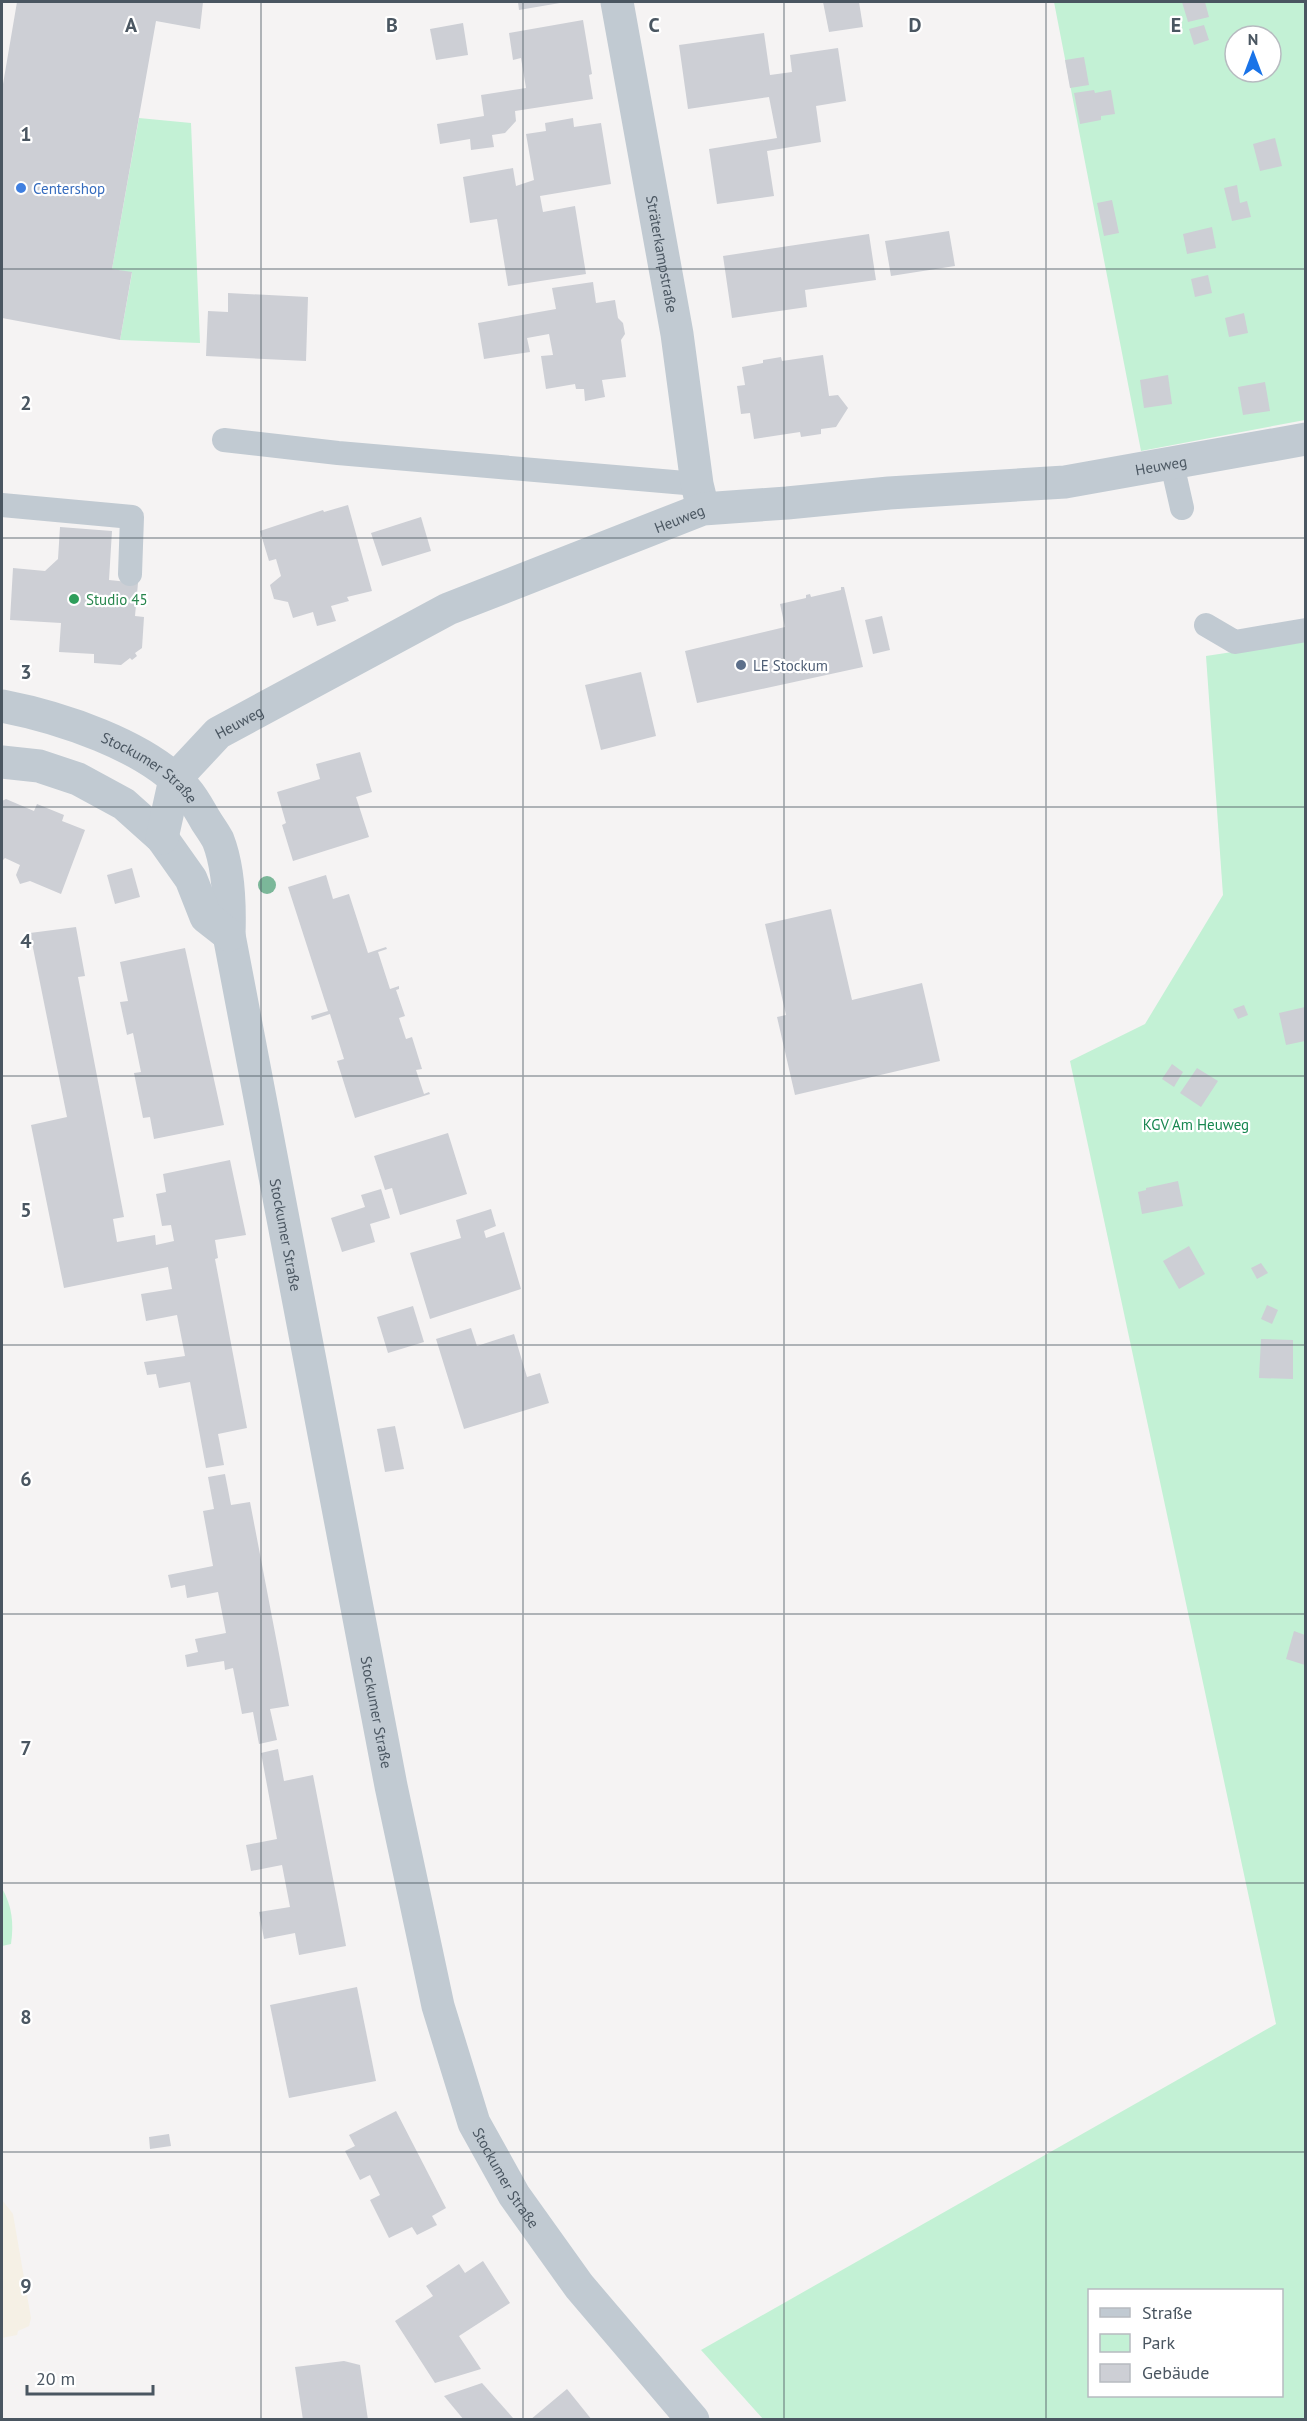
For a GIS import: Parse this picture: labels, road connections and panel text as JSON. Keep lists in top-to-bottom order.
{
  "streets": {
    "street": ["Sträterkampstraße", "Heuweg", "Stockumer Straße"]
  },
  "crossings": [
    ["Sträterkampstraße", "Heuweg"],
    ["Heuweg", "Stockumer Straße"]
  ],
  "parks": ["KGV Am Heuweg"],
  "places": ["Centershop", "Studio 45", "LE Stockum"],
  "legend": ["Straße", "Park", "Gebäude"],
  "scale_bar": "20 m",
  "north": "top",
  "grid": {
    "columns": [
      "A",
      "B",
      "C",
      "D",
      "E"
    ],
    "rows": [
      "1",
      "2",
      "3",
      "4",
      "5",
      "6",
      "7",
      "8",
      "9"
    ]
  }
}
